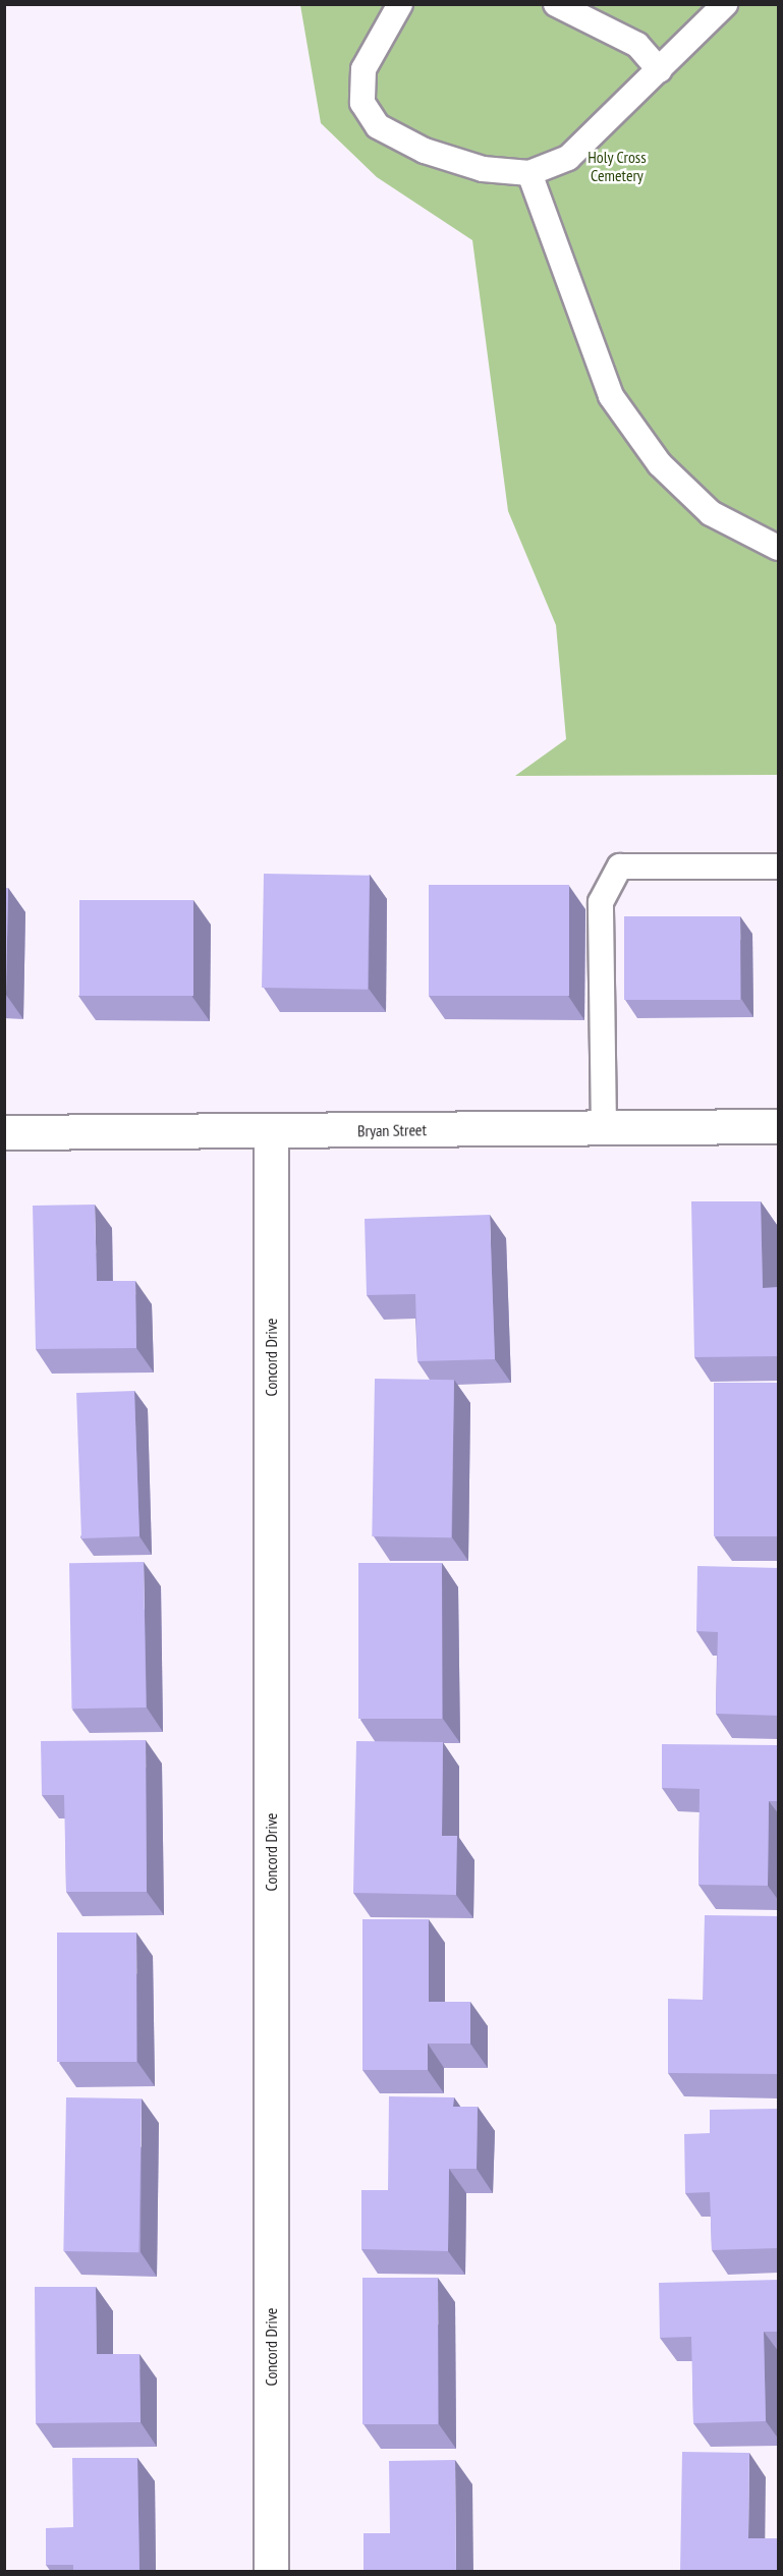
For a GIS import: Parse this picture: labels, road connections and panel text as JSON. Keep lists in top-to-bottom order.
{
  "streets": {
    "street": ["Bryan Street", "Concord Drive"]
  },
  "crossings": [
    ["Bryan Street", "Concord Drive"]
  ],
  "parks": ["Holy Cross Cemetery"]
}
